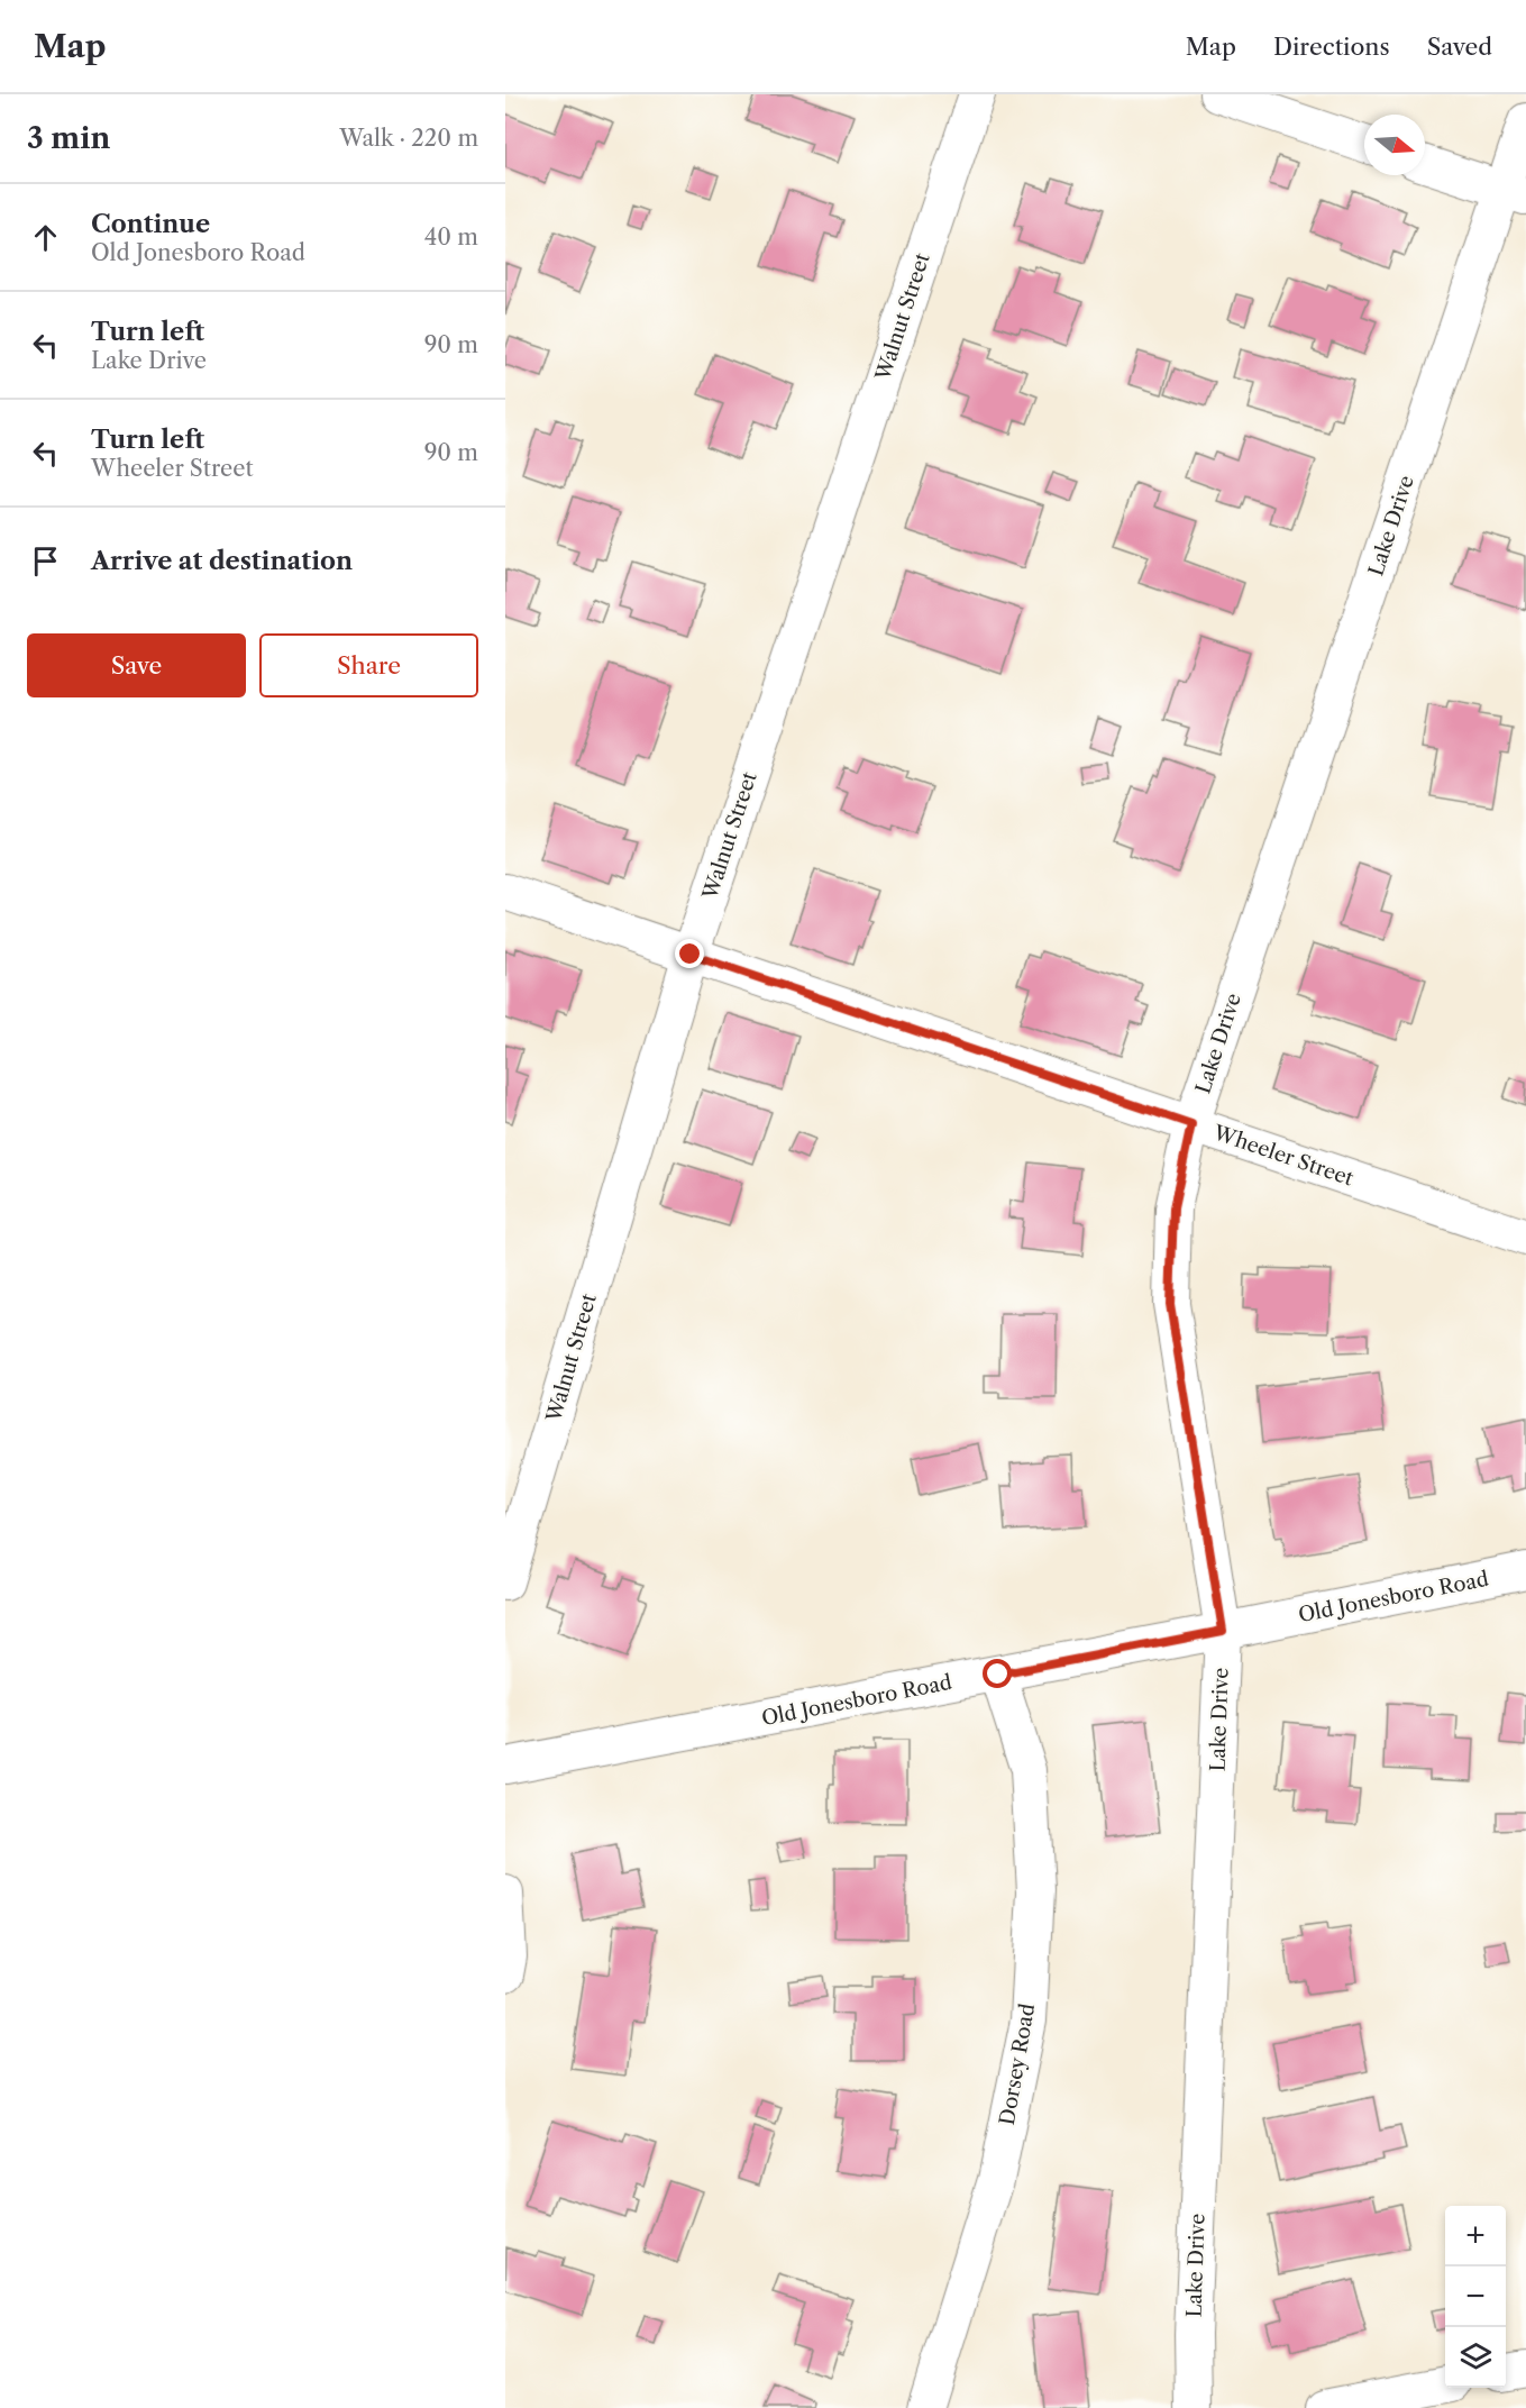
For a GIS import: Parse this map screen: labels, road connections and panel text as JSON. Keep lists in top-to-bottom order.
{
  "streets": {
    "street": [
      "Walnut Street",
      "Lake Drive",
      "Wheeler Street",
      "Old Jonesboro Road",
      "Dorsey Road"
    ]
  },
  "crossings": [
    ["Walnut Street", "Wheeler Street"],
    ["Lake Drive", "Wheeler Street"],
    ["Lake Drive", "Old Jonesboro Road"],
    ["Old Jonesboro Road", "Dorsey Road"]
  ],
  "north": "right",
  "page": {
    "header": "Map",
    "nav": ["Map", "Directions", "Saved"],
    "heading": ["3 min", "Walk · 220 m"],
    "list": [
      ["Continue", "Old Jonesboro Road", "40 m"],
      ["Turn left", "Lake Drive", "90 m"],
      ["Turn left", "Wheeler Street", "90 m"],
      "Arrive at destination"
    ],
    "buttons": ["Save", "Share"],
    "map_buttons": ["+", "−"]
  }
}
